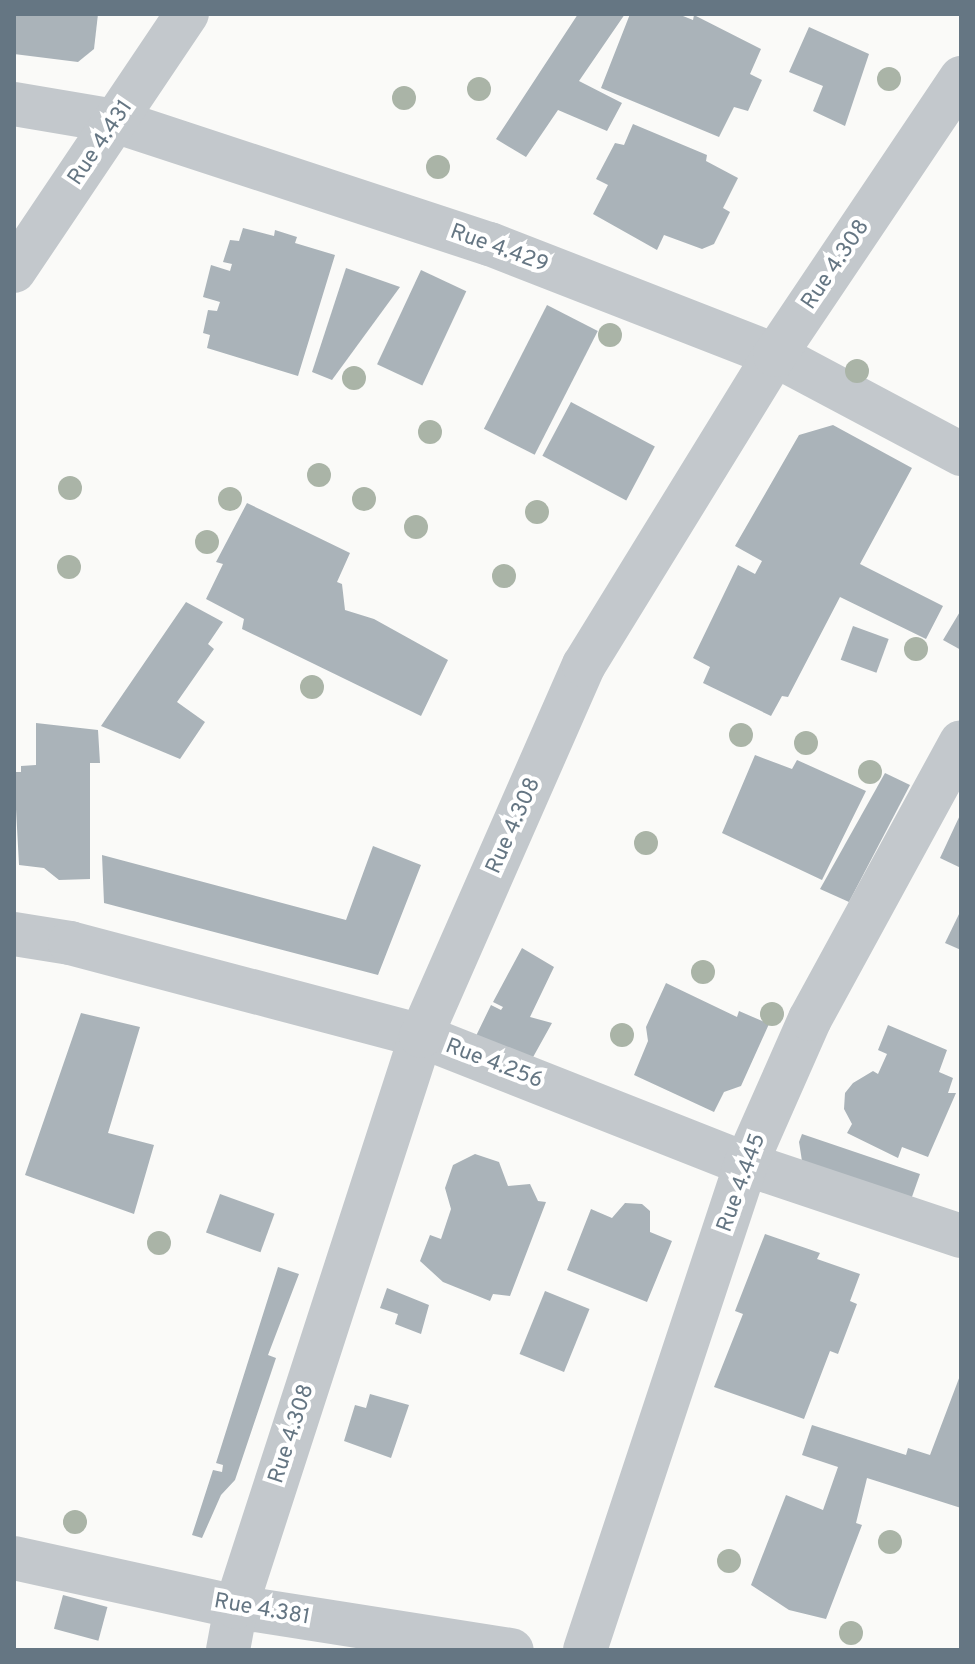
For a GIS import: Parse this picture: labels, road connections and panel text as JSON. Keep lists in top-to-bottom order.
{
  "streets": {
    "street": [
      "Rue 4.431",
      "Rue 4.429",
      "Rue 4.308",
      "Rue 4.256",
      "Rue 4.445",
      "Rue 4.381"
    ]
  },
  "crossings": [
    ["Rue 4.431", "Rue 4.429"],
    ["Rue 4.429", "Rue 4.308"],
    ["Rue 4.308", "Rue 4.256"],
    ["Rue 4.308", "Rue 4.381"],
    ["Rue 4.256", "Rue 4.445"]
  ]
}
